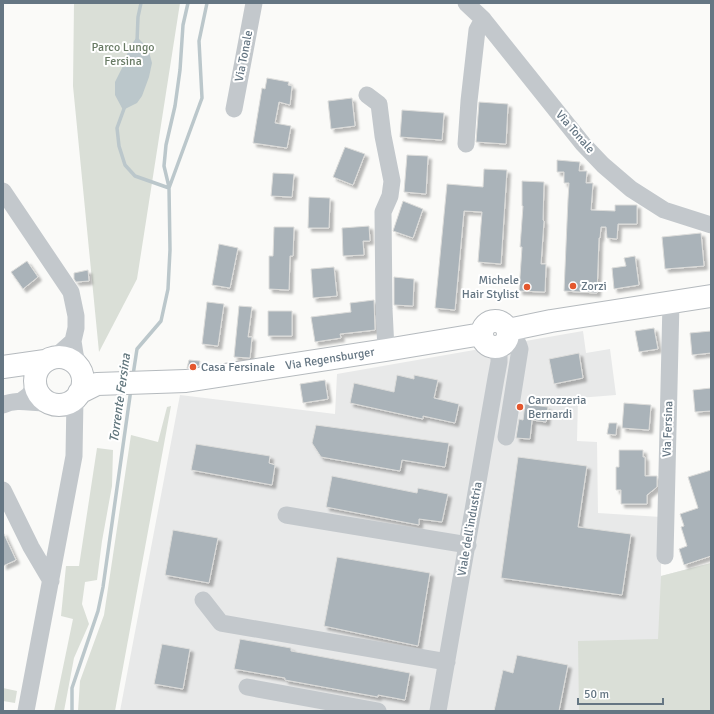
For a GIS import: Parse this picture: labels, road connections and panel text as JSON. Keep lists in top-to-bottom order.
{
  "streets": {
    "main road": ["Via Regensburger"],
    "street": ["Via Tonale", "Via Fersina", "Viale dell'industria"]
  },
  "crossings": [
    ["Via Regensburger", "Viale dell'industria"]
  ],
  "water": ["Torrente Fersina"],
  "parks": ["Parco Lungo Fersina"],
  "places": [
    "Zorzi",
    "Michele Hair Stylist",
    "Casa Fersinale",
    "Carrozzeria Bernardi"
  ],
  "scale_bar": "50 m"
}
